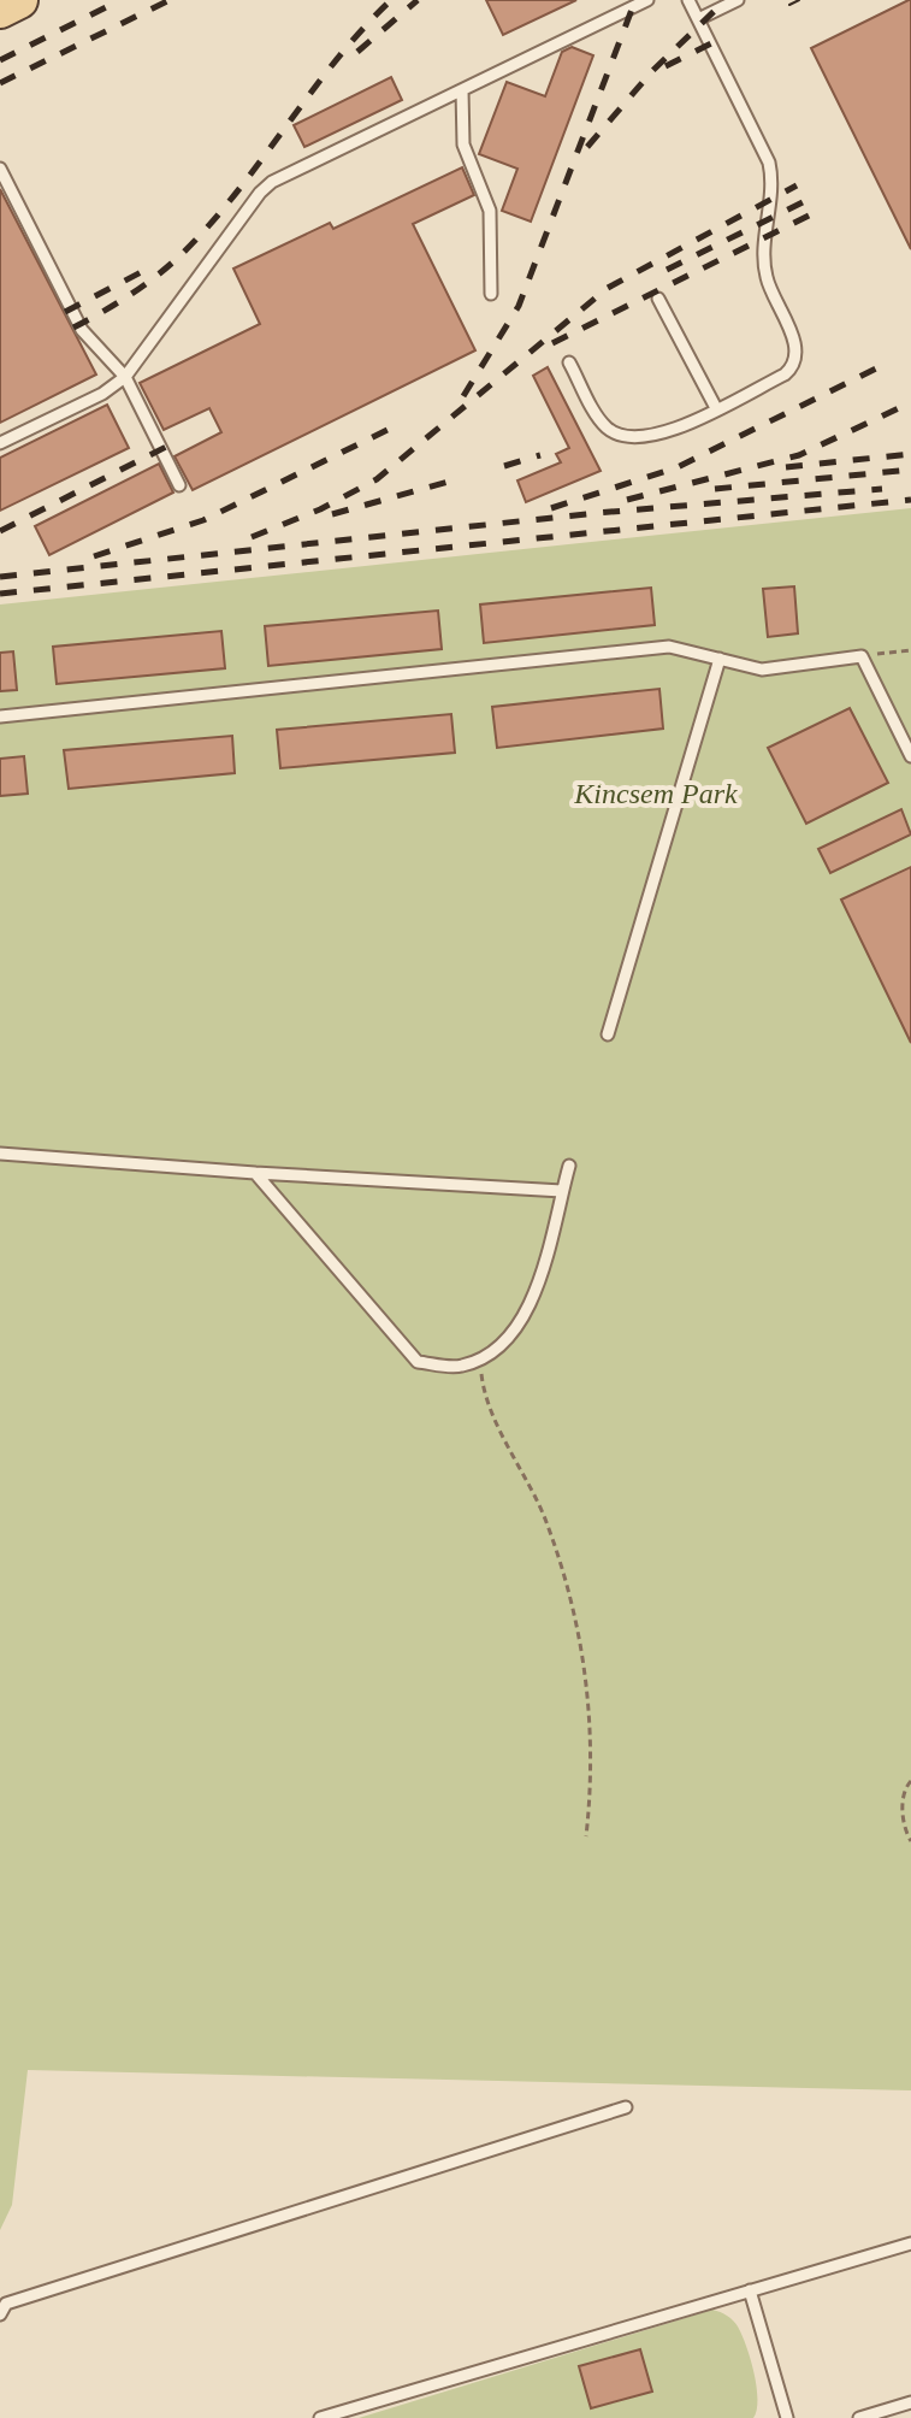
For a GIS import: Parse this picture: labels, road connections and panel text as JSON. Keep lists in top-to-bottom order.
{
  "parks": ["Kincsem Park"]
}
